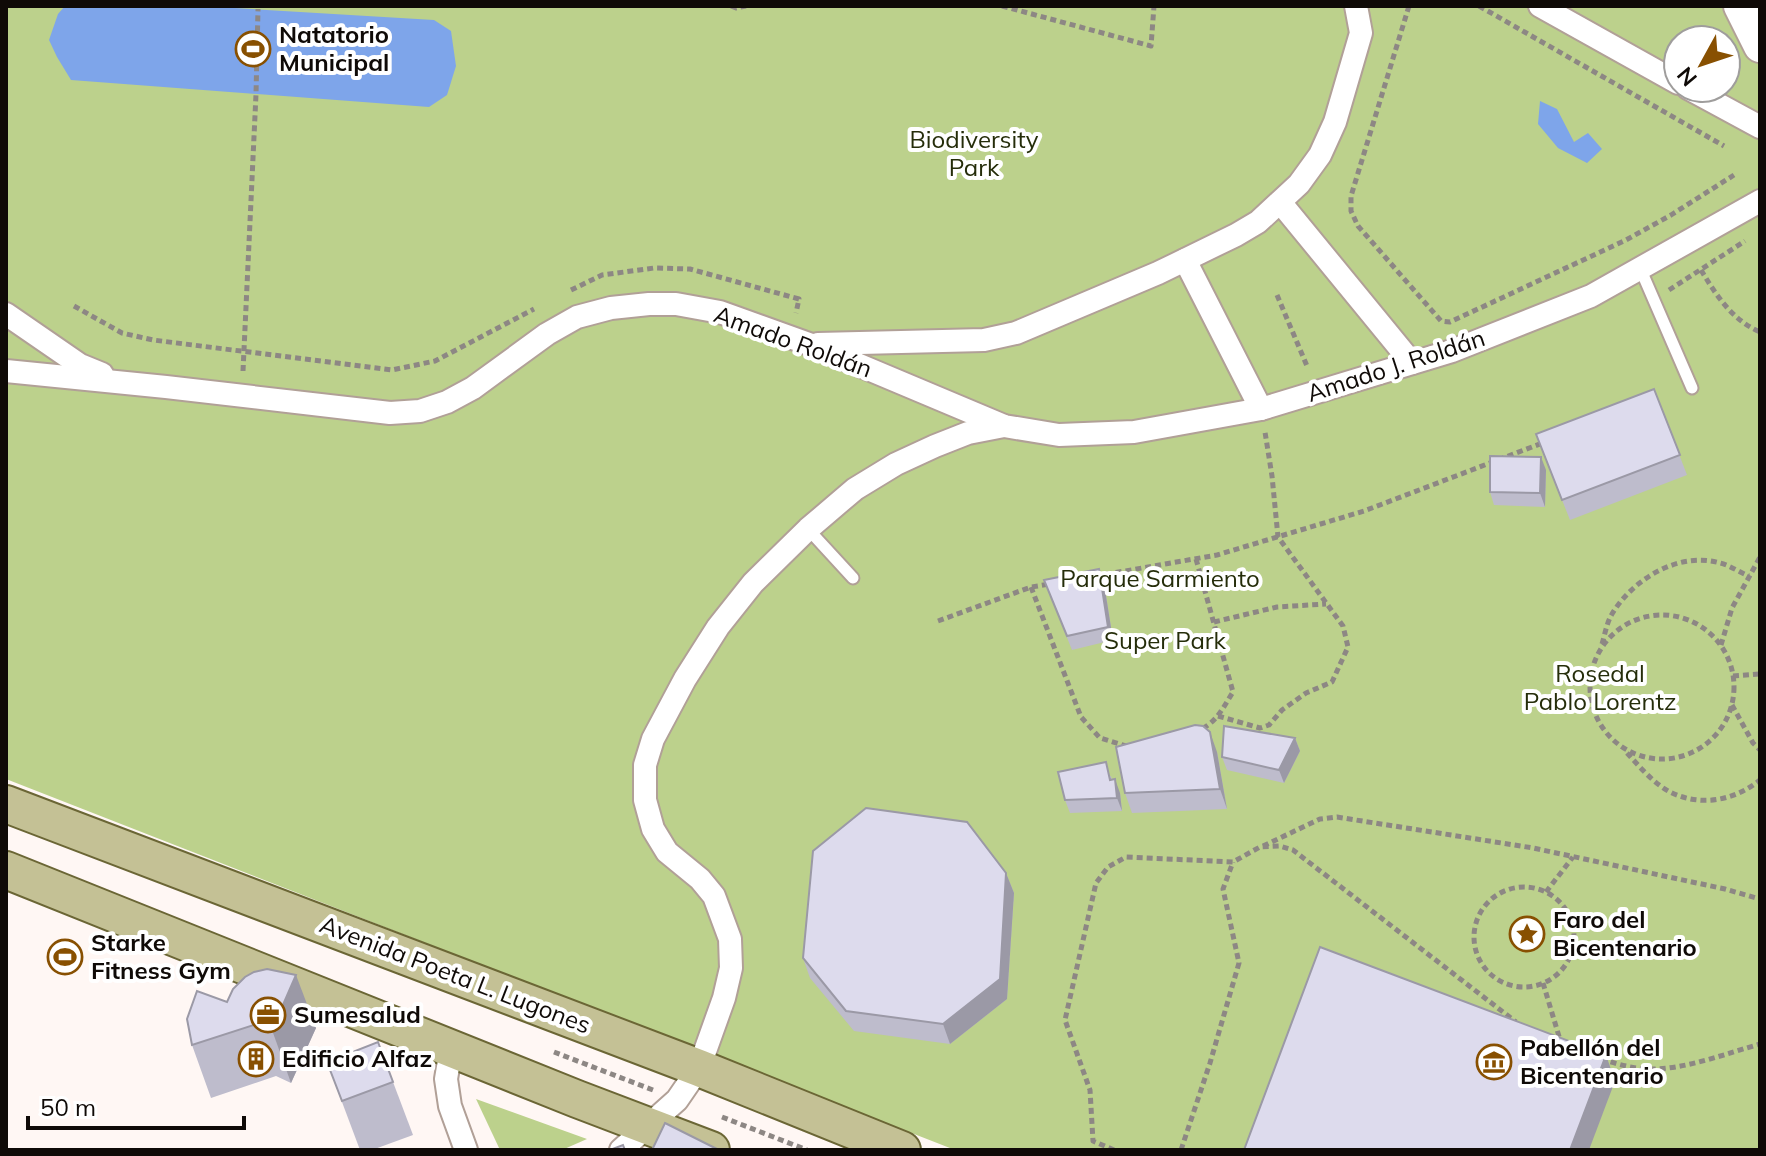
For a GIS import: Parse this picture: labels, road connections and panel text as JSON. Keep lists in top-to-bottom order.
{
  "streets": {
    "main road": ["Avenida Poeta L. Lugones"],
    "street": ["Amado Roldán", "Amado J. Roldán"]
  },
  "crossings": [
    ["Amado Roldán", "Amado J. Roldán"]
  ],
  "parks": [
    "Biodiversity Park",
    "Parque Sarmiento",
    "Super Park",
    "Rosedal Pablo Lorentz"
  ],
  "places": {
    "sports": ["Natatorio Municipal", "Starke Fitness Gym"],
    "place": ["Faro del Bicentenario"],
    "office": ["Sumesalud"],
    "building": ["Edificio Alfaz"],
    "museum": ["Pabellón del Bicentenario"]
  },
  "scale_bar": "50 m",
  "north": "bottom left"
}
